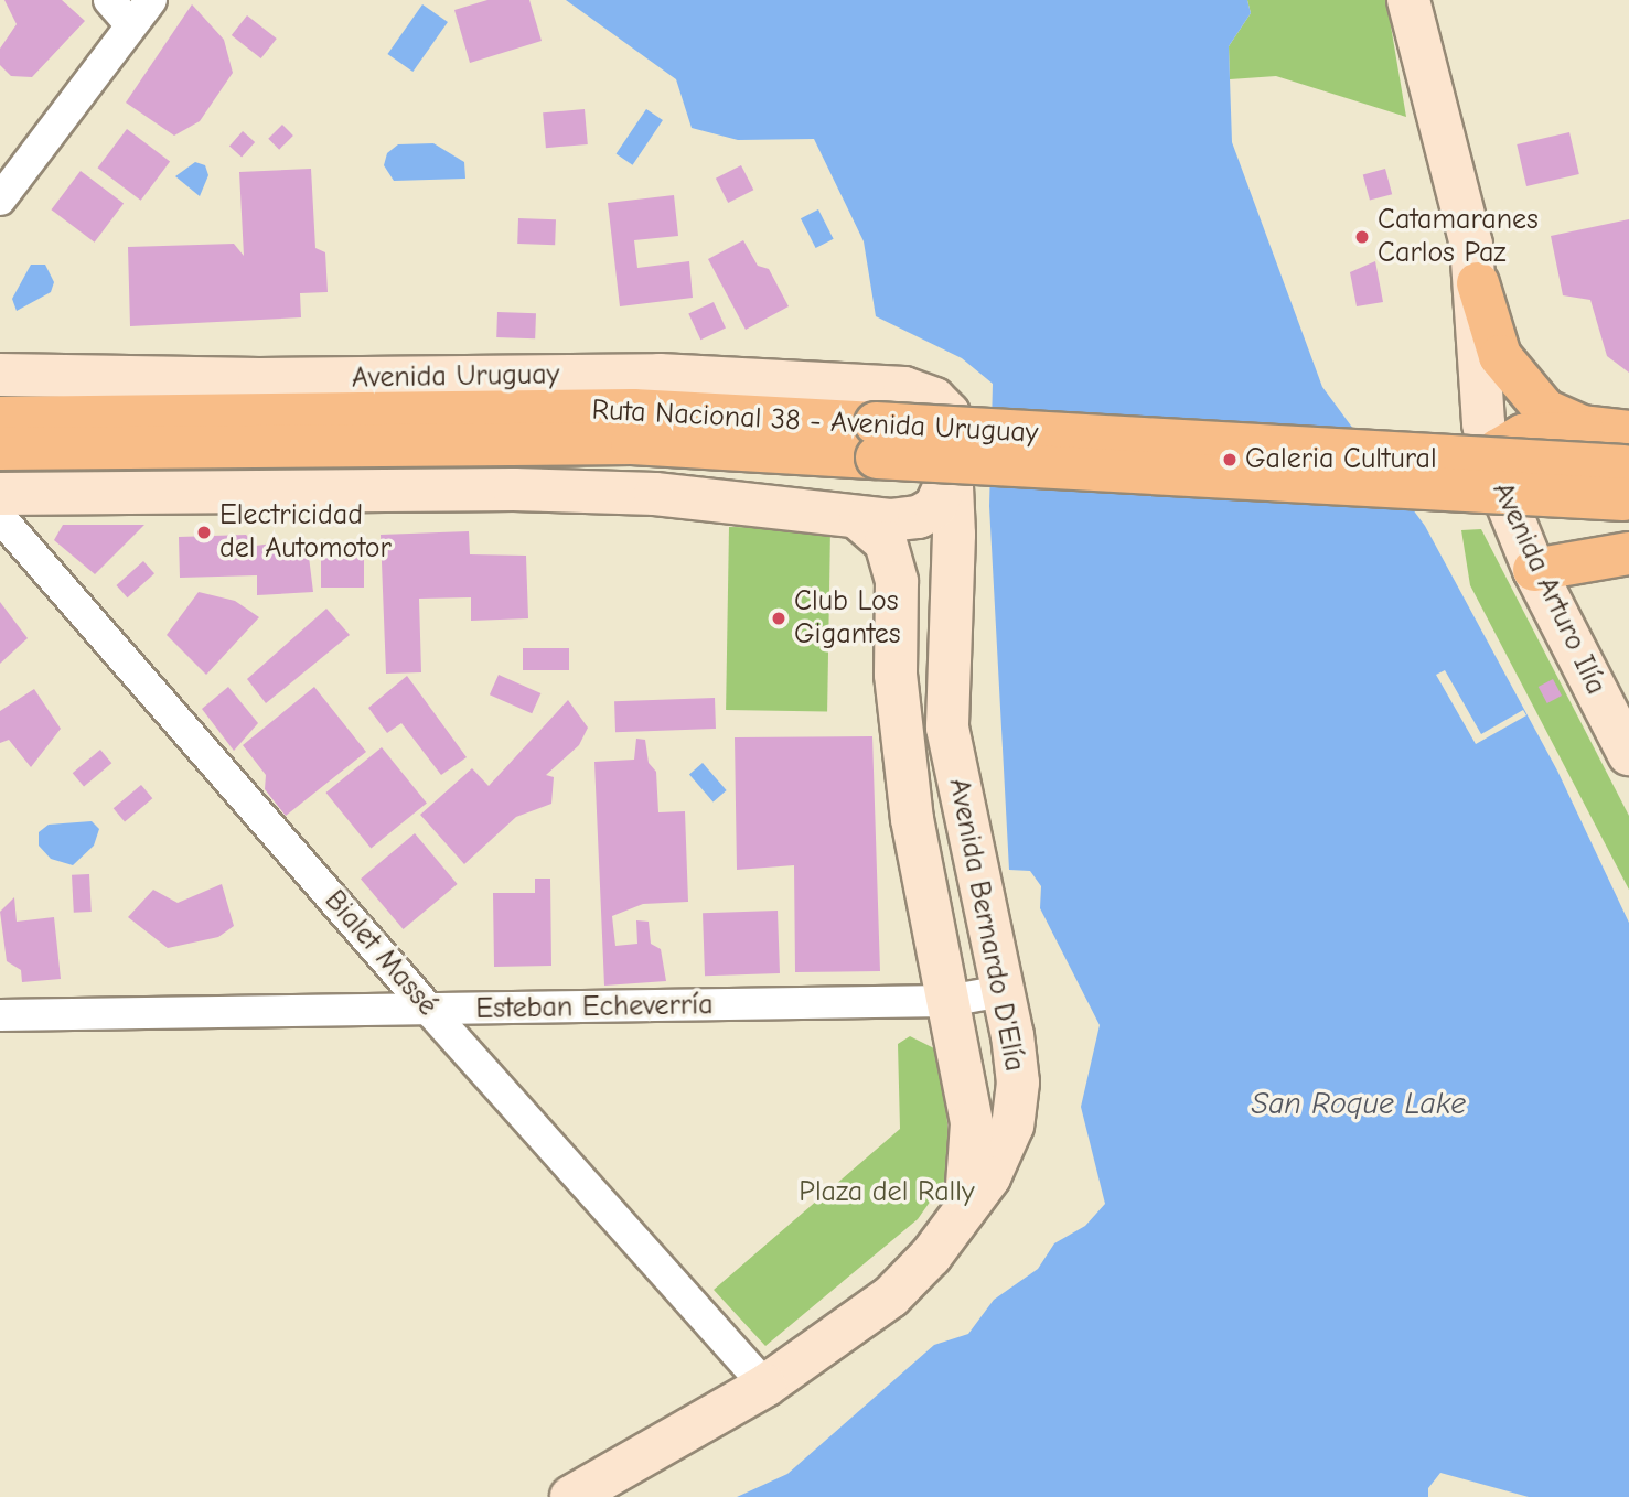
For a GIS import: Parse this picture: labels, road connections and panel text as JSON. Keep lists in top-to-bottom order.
{
  "streets": {
    "main road": [
      "Avenida Uruguay",
      "Ruta Nacional 38 - Avenida Uruguay",
      "Avenida Arturo Ilía",
      "Avenida Bernardo D'Elía"
    ],
    "street": ["Bialet Massé", "Esteban Echeverría"]
  },
  "crossings": [
    ["Avenida Uruguay", "Avenida Bernardo D'Elía"],
    ["Avenida Bernardo D'Elía", "Bialet Massé"],
    ["Avenida Bernardo D'Elía", "Esteban Echeverría"],
    ["Bialet Massé", "Esteban Echeverría"]
  ],
  "water": ["San Roque Lake"],
  "parks": ["Plaza del Rally"],
  "places": [
    "Catamaranes Carlos Paz",
    "Galeria Cultural",
    "Electricidad del Automotor",
    "Club Los Gigantes"
  ]
}
